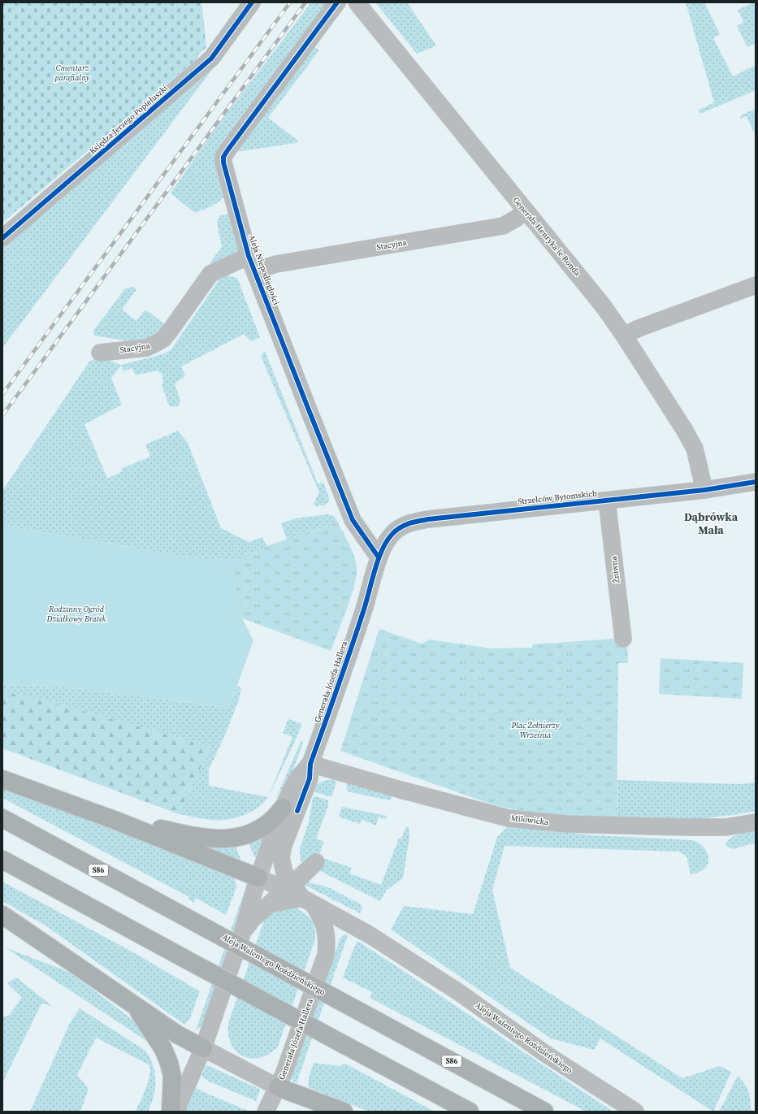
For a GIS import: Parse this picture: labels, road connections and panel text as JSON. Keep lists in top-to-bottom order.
{
  "streets": {
    "highway": ["S86", "Aleja Walentego Roździeńskiego"],
    "street": [
      "Księdza Jerzego Popiełuszki",
      "Generała Henryka le Ronda",
      "Stacyjna",
      "Aleja Niepodległości",
      "Strzelców Bytomskich",
      "Żniwna",
      "Generała Józefa Hallera",
      "Milowicka"
    ]
  },
  "crossings": [
    ["Generała Henryka le Ronda", "Stacyjna"],
    ["Generała Henryka le Ronda", "Strzelców Bytomskich"],
    ["Stacyjna", "Aleja Niepodległości"],
    ["Aleja Niepodległości", "Strzelców Bytomskich"],
    ["Aleja Niepodległości", "Generała Józefa Hallera"],
    ["Strzelców Bytomskich", "Żniwna"],
    ["Strzelców Bytomskich", "Generała Józefa Hallera"],
    ["Generała Józefa Hallera", "Milowicka"],
    ["Generała Józefa Hallera", "Aleja Walentego Roździeńskiego"]
  ],
  "districts": ["Dąbrówka Mała"],
  "parks": ["Cmentarz parafialny", "Rodzinny Ogród Działkowy Bratek", "Plac Żołnierzy Września"]
}
